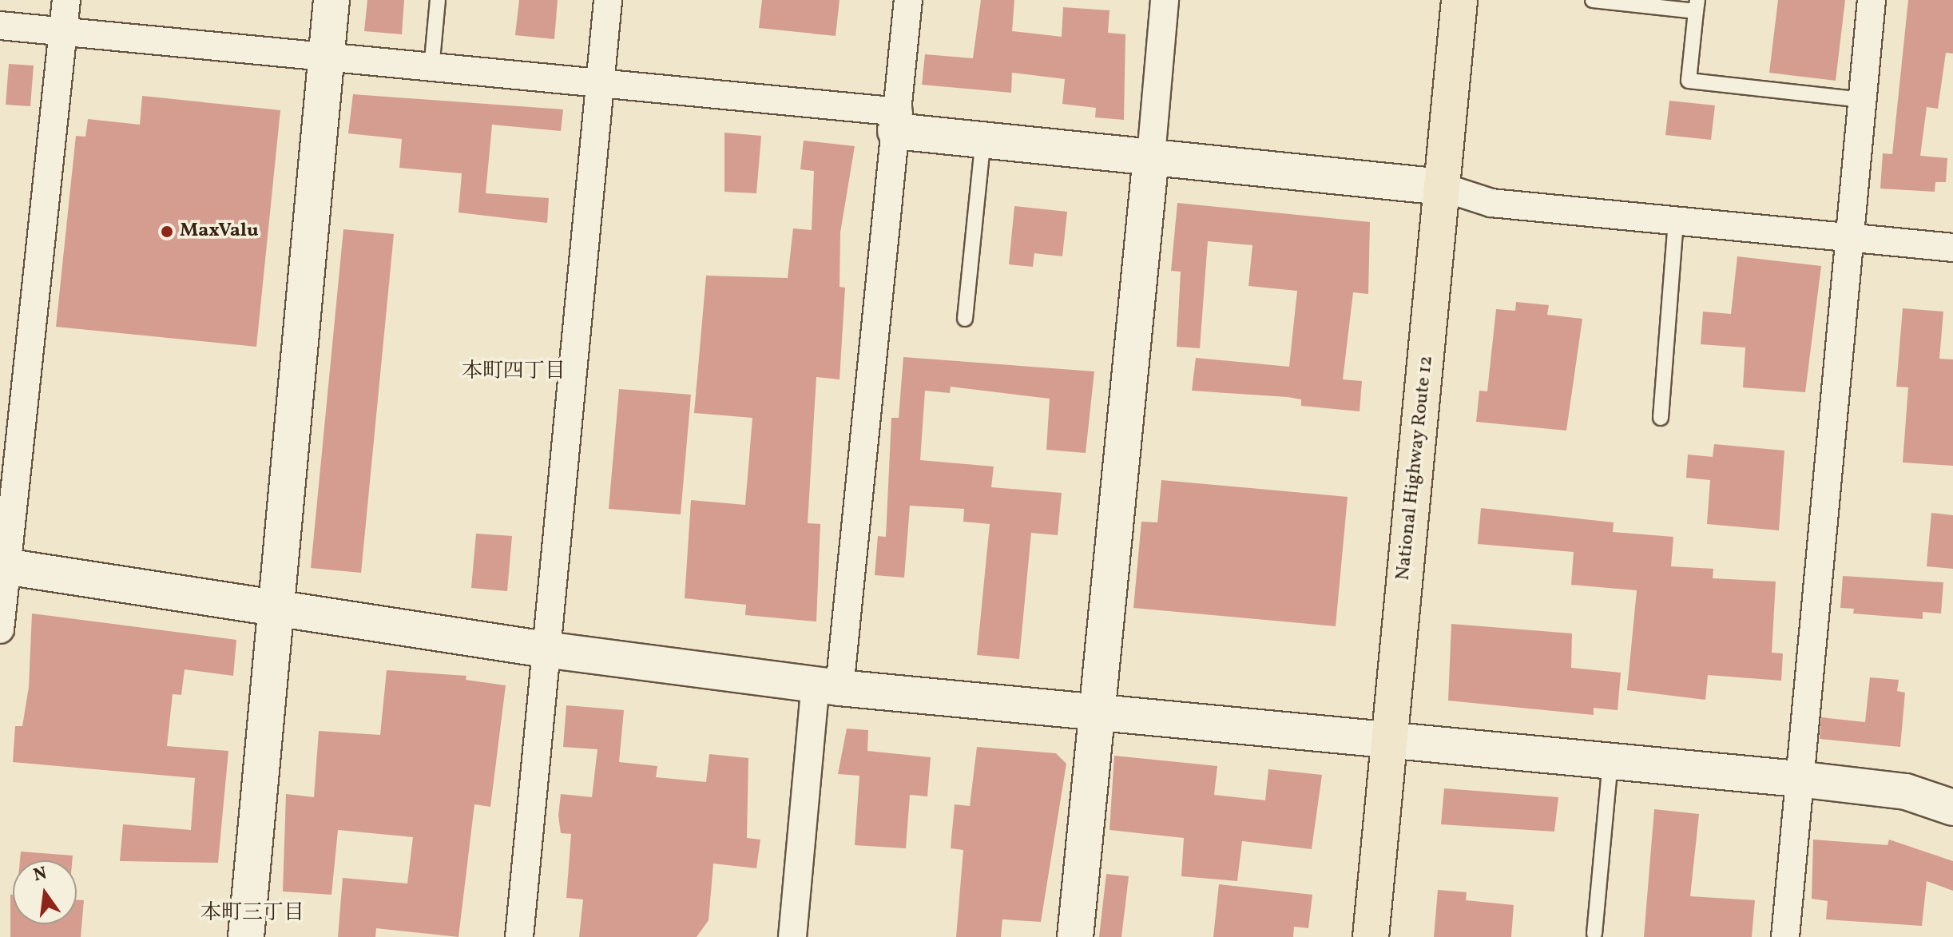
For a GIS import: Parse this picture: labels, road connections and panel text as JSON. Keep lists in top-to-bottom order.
{
  "streets": {
    "highway": ["National Highway Route 12"]
  },
  "districts": ["本町四丁目", "本町三丁目"],
  "places": ["MaxValu"],
  "north": "top"
}
